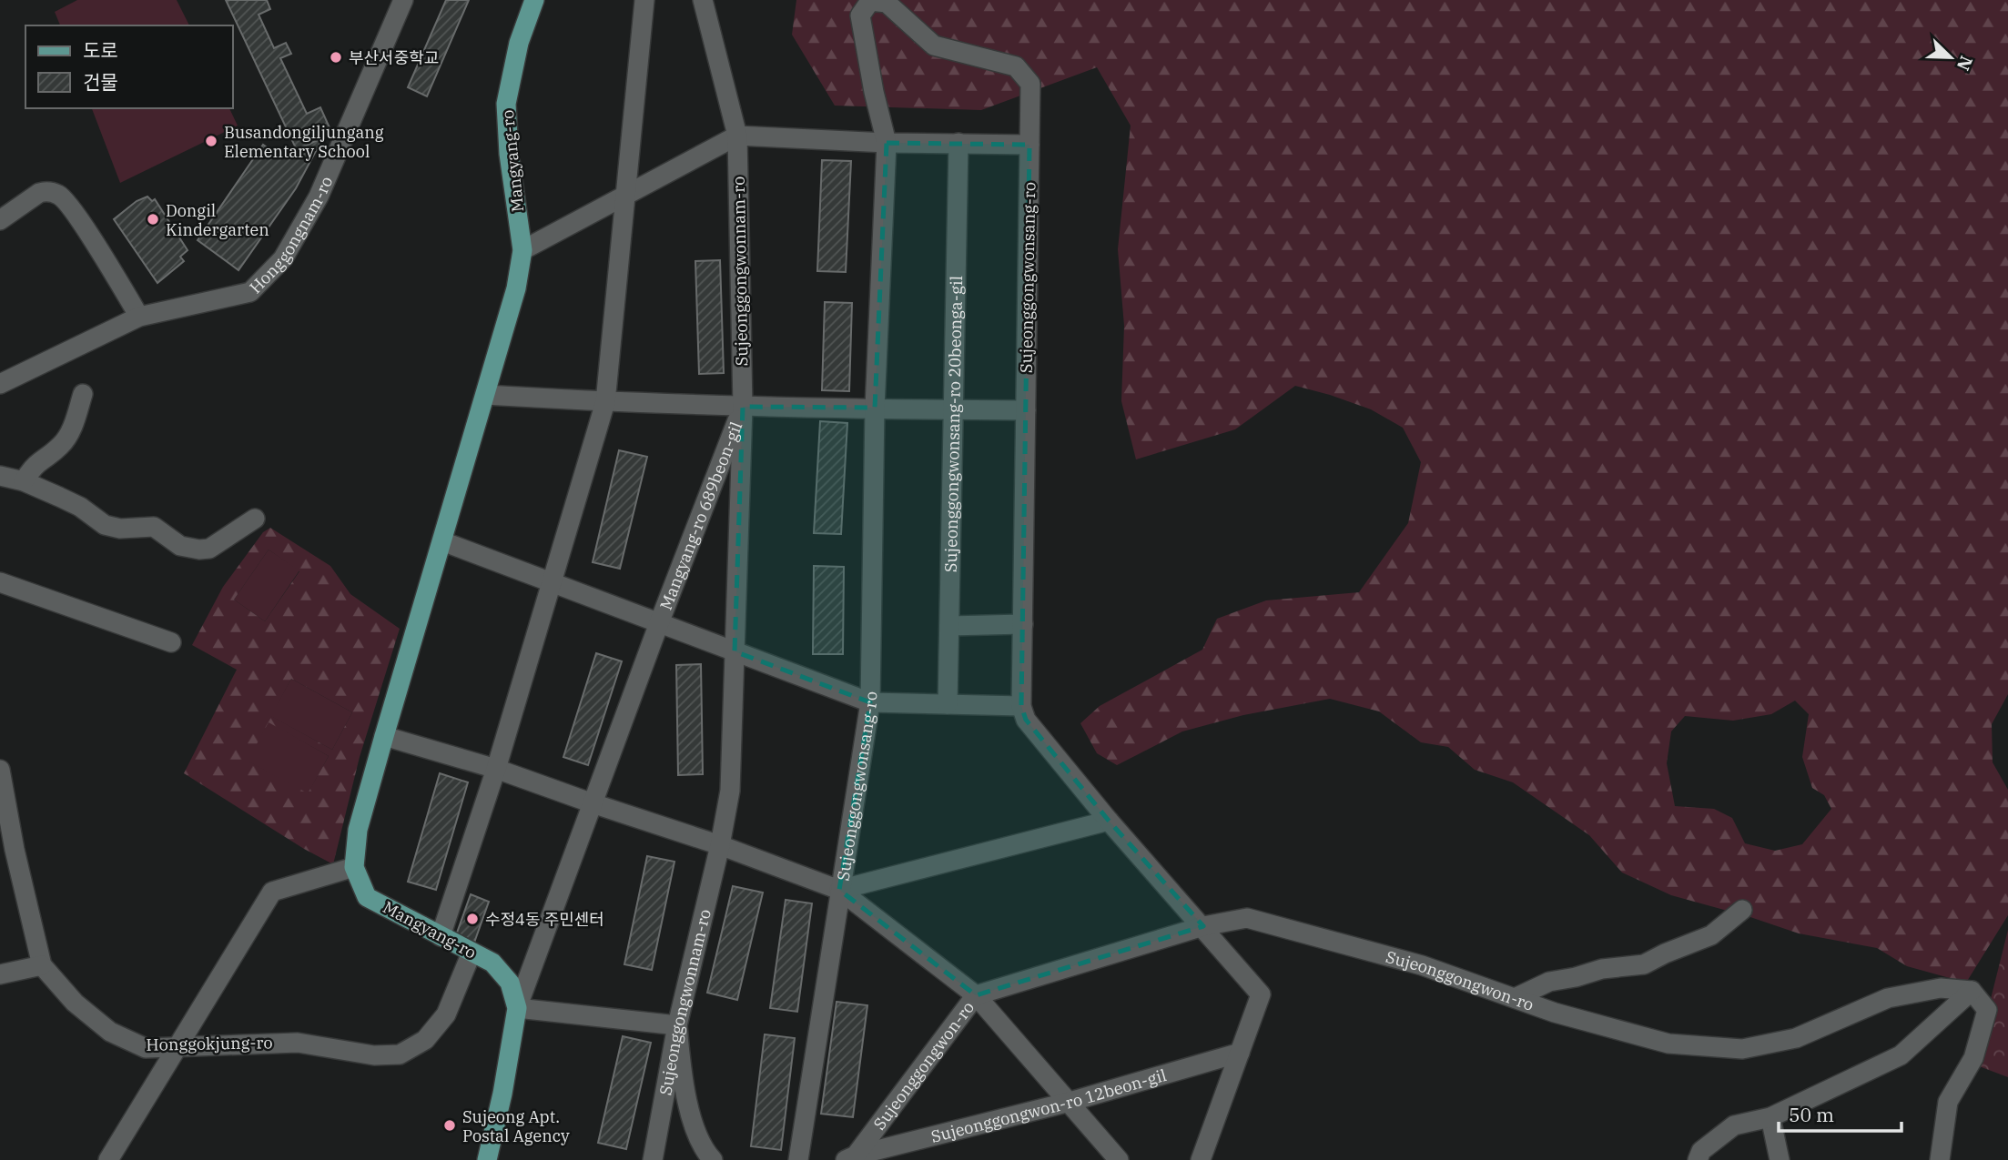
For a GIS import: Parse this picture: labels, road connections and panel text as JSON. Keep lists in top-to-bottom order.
{
  "streets": {
    "main road": ["Mangyang-ro"],
    "street": [
      "Honggongnam-ro",
      "Sujeonggongwonnam-ro",
      "Sujeonggongwonsang-ro",
      "Sujeonggongwonsang-ro 20beonga-gil",
      "Mangyang-ro 689beon-gil",
      "Sujeonggongwon-ro",
      "Honggokjung-ro",
      "Sujeonggongwon-ro 12beon-gil"
    ]
  },
  "crossings": [
    ["Mangyang-ro", "Mangyang-ro 689beon-gil"],
    ["Mangyang-ro", "Honggokjung-ro"],
    ["Sujeonggongwonnam-ro", "Mangyang-ro 689beon-gil"],
    ["Sujeonggongwon-ro", "Sujeonggongwon-ro 12beon-gil"]
  ],
  "places": [
    "부산서중학교",
    "Busandongiljungang Elementary School",
    "Dongil Kindergarten",
    "수정4동 주민센터",
    "Sujeong Apt. Postal Agency"
  ],
  "legend": ["도로", "건물"],
  "scale_bar": "50 m",
  "north": "bottom right"
}
